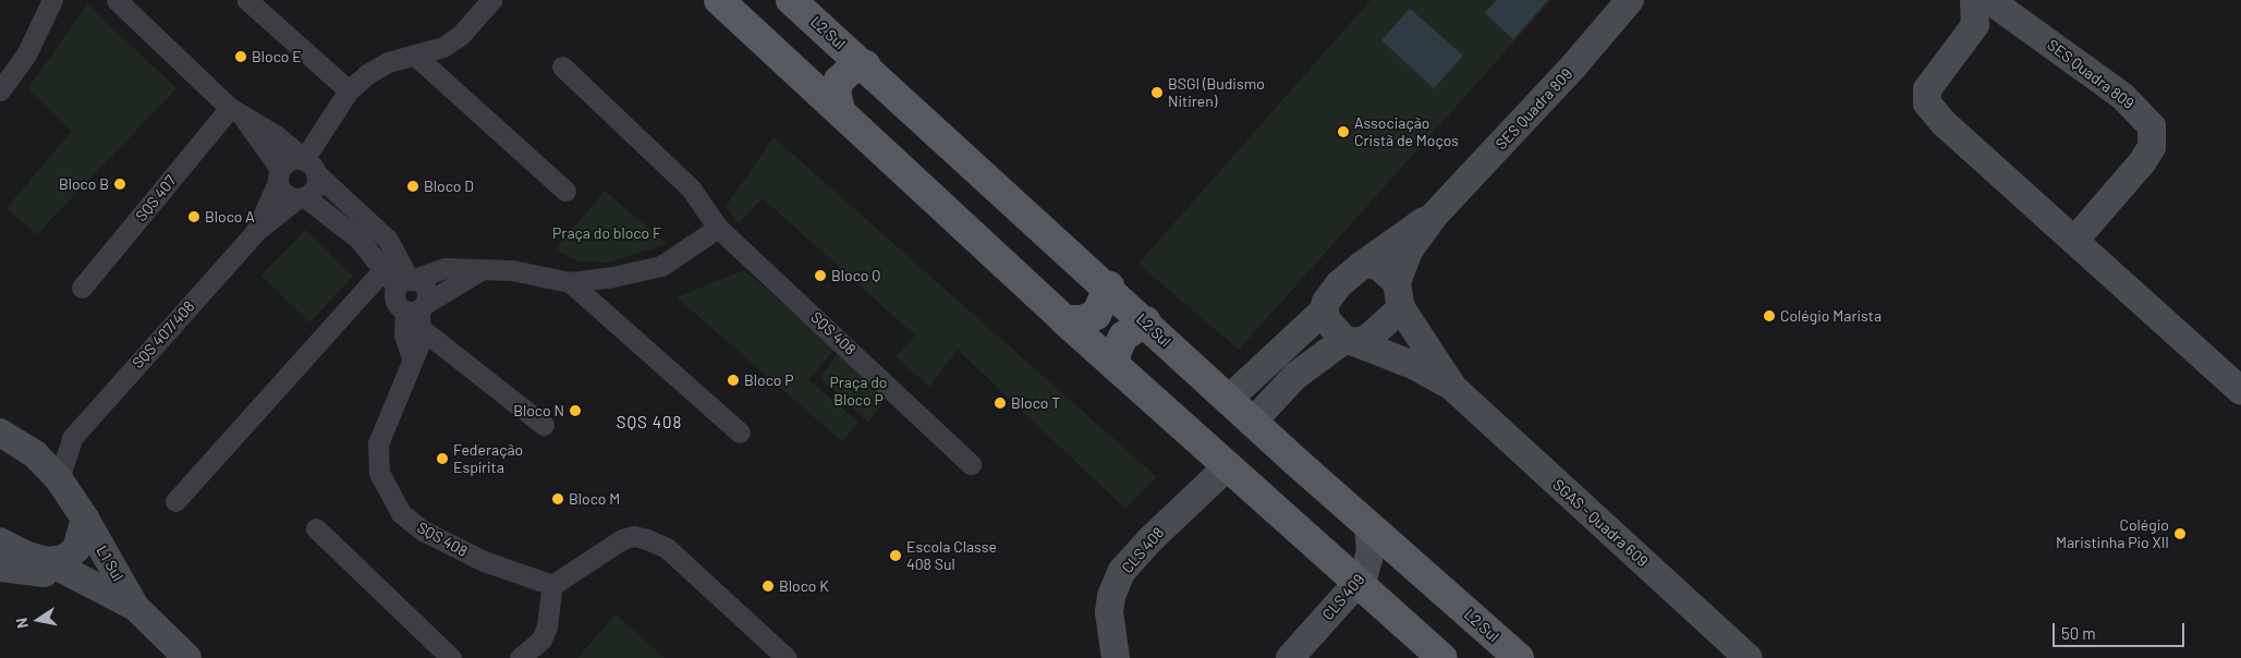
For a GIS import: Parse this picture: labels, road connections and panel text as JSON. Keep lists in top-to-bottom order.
{
  "streets": {
    "main road": ["L2 Sul"],
    "street": [
      "SES Quadra 809",
      "SQS 407",
      "SQS 408",
      "SQS 407/408",
      "SGAS - Quadra 609",
      "CLS 408",
      "L1 Sul",
      "CLS 409"
    ]
  },
  "crossings": [
    ["L2 Sul", "CLS 409"],
    ["SES Quadra 809", "SGAS - Quadra 609"],
    ["SQS 407/408", "L1 Sul"]
  ],
  "districts": ["SQS 408"],
  "parks": ["Praça do bloco F", "Praça do Bloco P"],
  "places": [
    "Bloco E",
    "BSGI (Budismo Nitiren)",
    "Associação Cristã de Moços",
    "Bloco B",
    "Bloco D",
    "Bloco A",
    "Bloco Q",
    "Colégio Marista",
    "Bloco P",
    "Bloco T",
    "Bloco N",
    "Federação Espírita",
    "Bloco M",
    "Colégio Maristinha Pio XII",
    "Escola Classe 408 Sul",
    "Bloco K"
  ],
  "scale_bar": "50 m",
  "north": "left"
}
